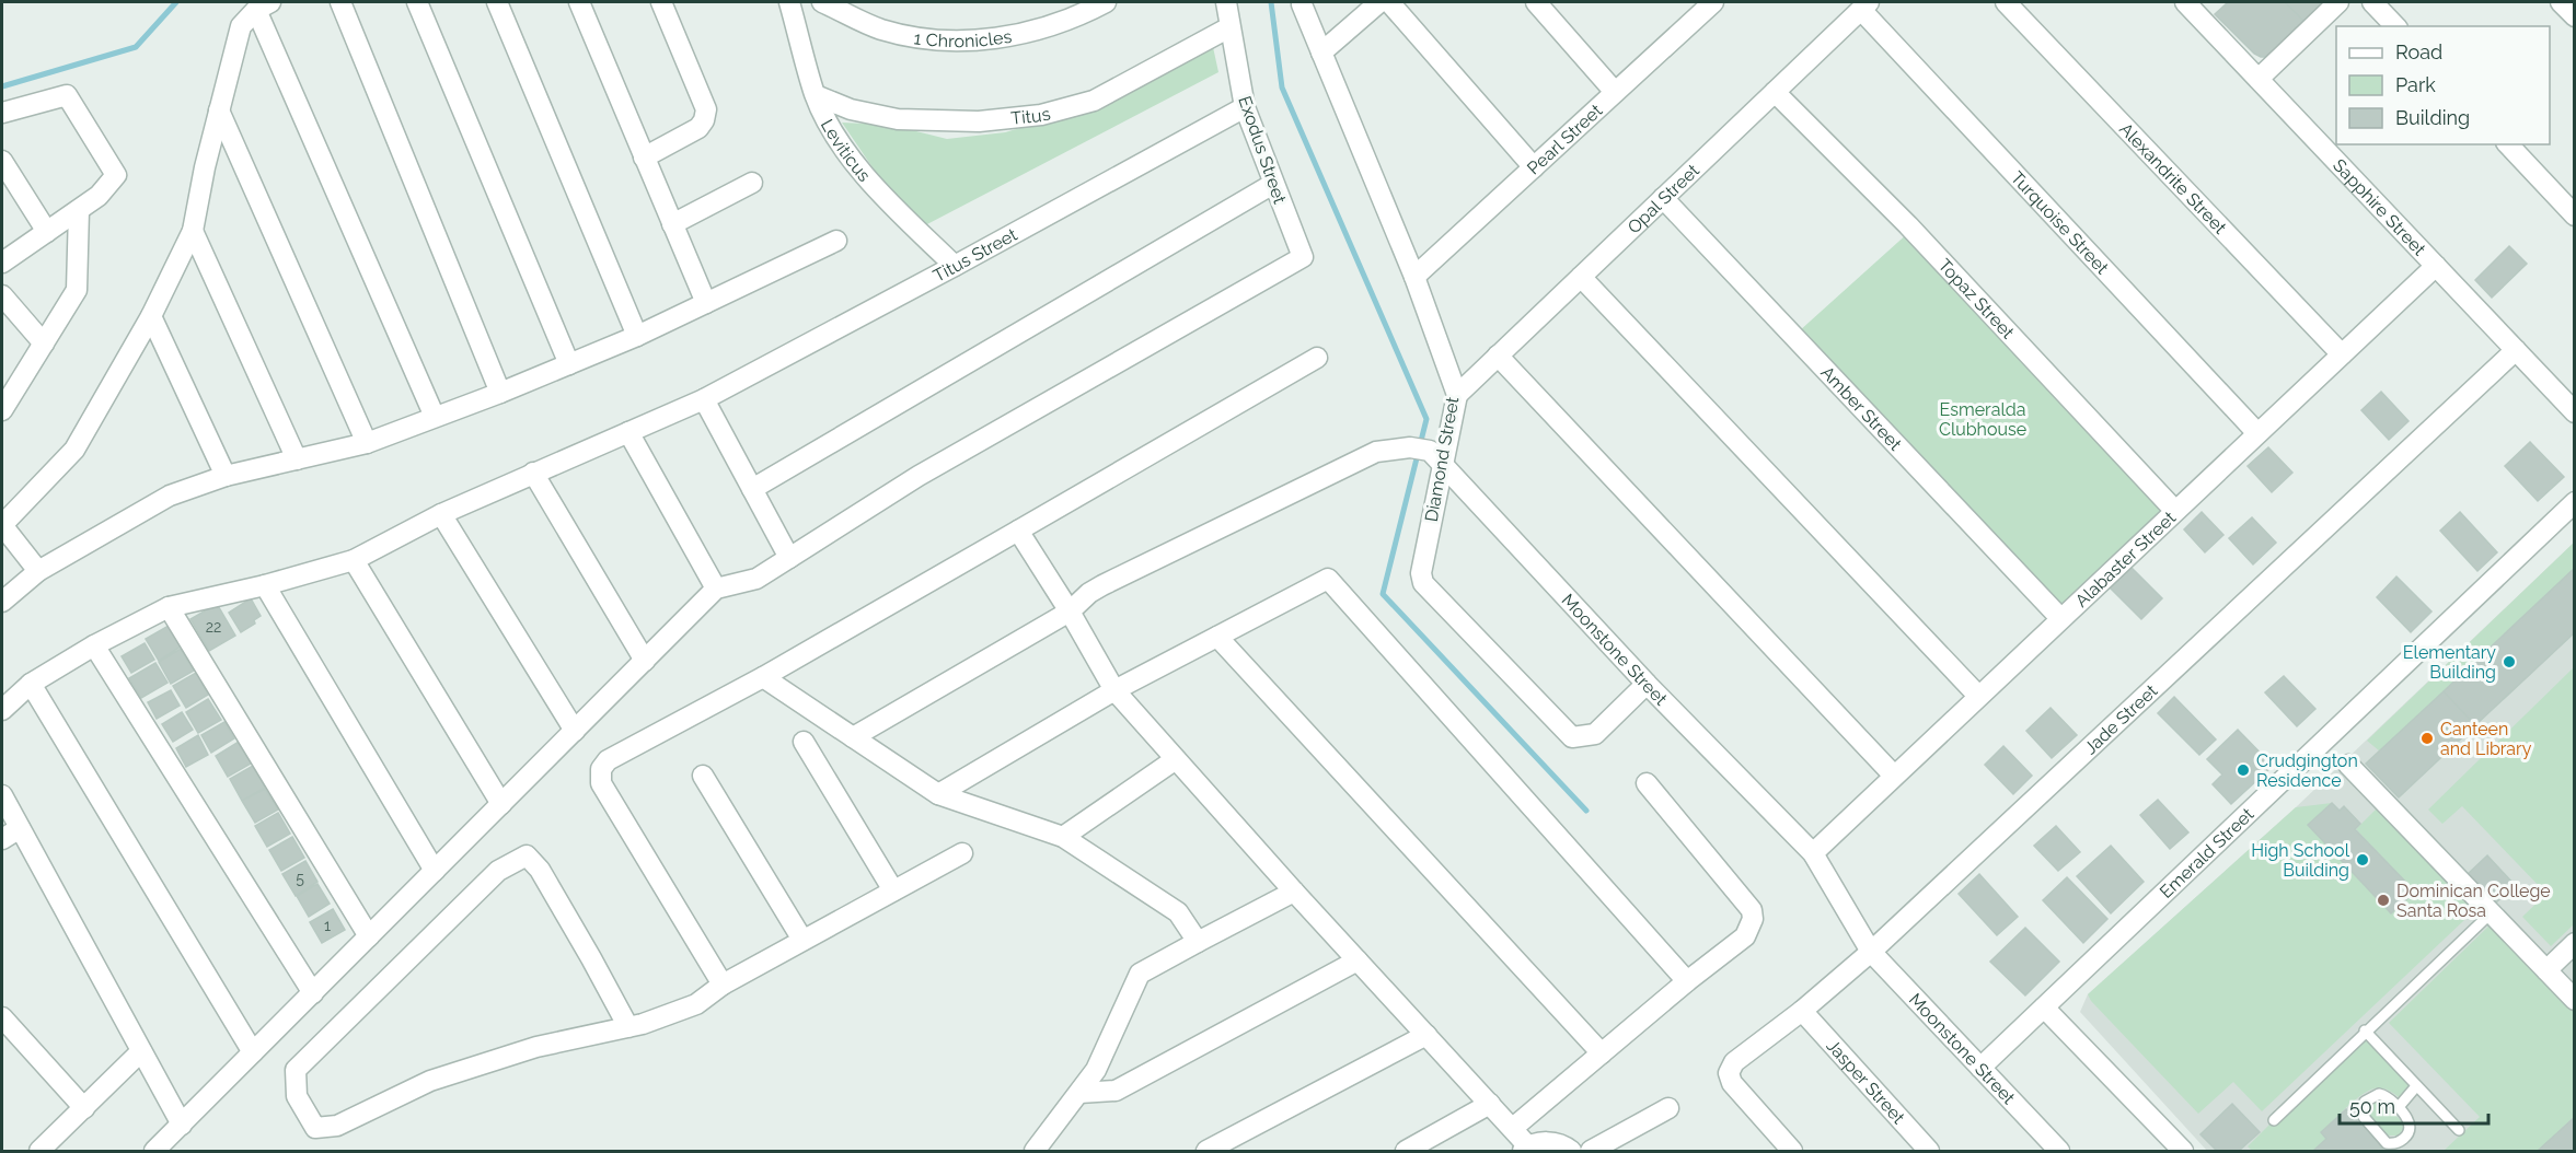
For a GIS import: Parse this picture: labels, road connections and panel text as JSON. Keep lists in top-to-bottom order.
{
  "streets": {
    "street": [
      "1 Chronicles",
      "Titus",
      "Pearl Street",
      "Leviticus",
      "Exodus Street",
      "Alexandrite Street",
      "Opal Street",
      "Sapphire Street",
      "Turquoise Street",
      "Titus Street",
      "Topaz Street",
      "Amber Street",
      "Diamond Street",
      "Alabaster Street",
      "Moonstone Street",
      "Jade Street",
      "Emerald Street",
      "Jasper Street"
    ]
  },
  "crossings": [
    ["Titus", "Leviticus"],
    ["Titus", "Exodus Street"],
    ["Pearl Street", "Diamond Street"],
    ["Leviticus", "Titus Street"],
    ["Exodus Street", "Titus Street"],
    ["Alexandrite Street", "Alabaster Street"],
    ["Opal Street", "Turquoise Street"],
    ["Opal Street", "Topaz Street"],
    ["Opal Street", "Amber Street"],
    ["Opal Street", "Diamond Street"],
    ["Sapphire Street", "Alabaster Street"],
    ["Sapphire Street", "Jade Street"],
    ["Turquoise Street", "Alabaster Street"],
    ["Topaz Street", "Alabaster Street"],
    ["Amber Street", "Alabaster Street"],
    ["Diamond Street", "Moonstone Street"],
    ["Alabaster Street", "Moonstone Street"],
    ["Moonstone Street", "Jade Street"],
    ["Moonstone Street", "Emerald Street"],
    ["Jade Street", "Jasper Street"]
  ],
  "parks": ["Esmeralda Clubhouse"],
  "places": [
    "Elementary Building",
    "Canteen and Library",
    "Crudgington Residence",
    "High School Building",
    "Dominican College Santa Rosa"
  ],
  "house_numbers": ["22", "5", "1"],
  "legend": ["Road", "Park", "Building"],
  "scale_bar": "50 m"
}
